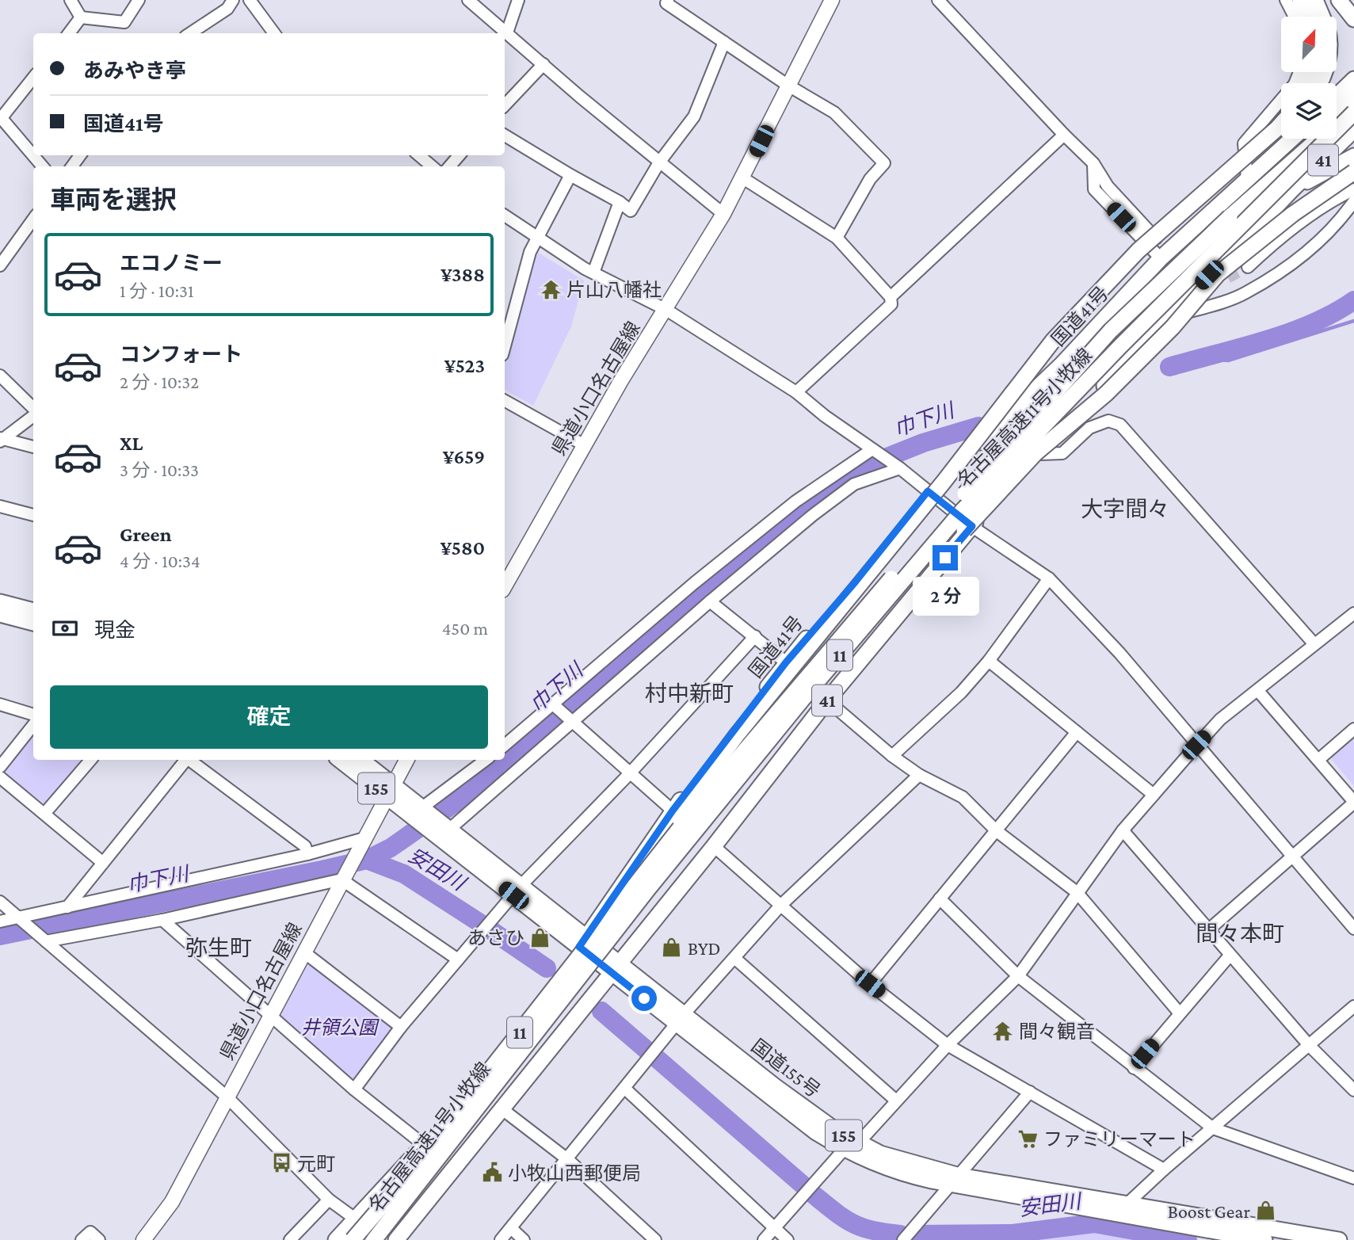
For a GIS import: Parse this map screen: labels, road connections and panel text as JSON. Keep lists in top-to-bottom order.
{
  "streets": {
    "highway": [
      "41",
      "国道41号",
      "名古屋高速11号小牧線",
      "11",
      "155",
      "国道155号"
    ],
    "main road": ["県道小口名古屋線"]
  },
  "crossings": [
    ["41", "国道155号"],
    ["国道41号", "国道155号"],
    ["県道小口名古屋線", "国道155号"],
    ["名古屋高速11号小牧線", "11"]
  ],
  "districts": [
    "大字間々",
    "村中新町",
    "間々本町",
    "弥生町"
  ],
  "water": ["巾下川", "安田川"],
  "parks": ["井領公園"],
  "places": {
    "temple": ["片山八幡社", "間々観音"],
    "shop": ["あさひ", "BYD", "Boost Gear"],
    "supermarket": ["ファミリーマート"],
    "bus stop": ["元町"],
    "public building": ["小牧山西郵便局"]
  },
  "north": "top right",
  "page": {
    "banner": ["あみやき亭", "国道41号"],
    "heading": "車両を選択",
    "list": [
      {
        "name": "エコノミー",
        "note": "1 分 · 10:31",
        "value": "¥388"
      },
      {
        "name": "コンフォート",
        "note": "2 分 · 10:32",
        "value": "¥523"
      },
      {
        "name": "XL",
        "note": "3 分 · 10:33",
        "value": "¥659"
      },
      {
        "name": "Green",
        "note": "4 分 · 10:34",
        "value": "¥580"
      }
    ],
    "bubble": "2 分",
    "pay": ["現金", "450 m"],
    "buttons": "確定"
  }
}
